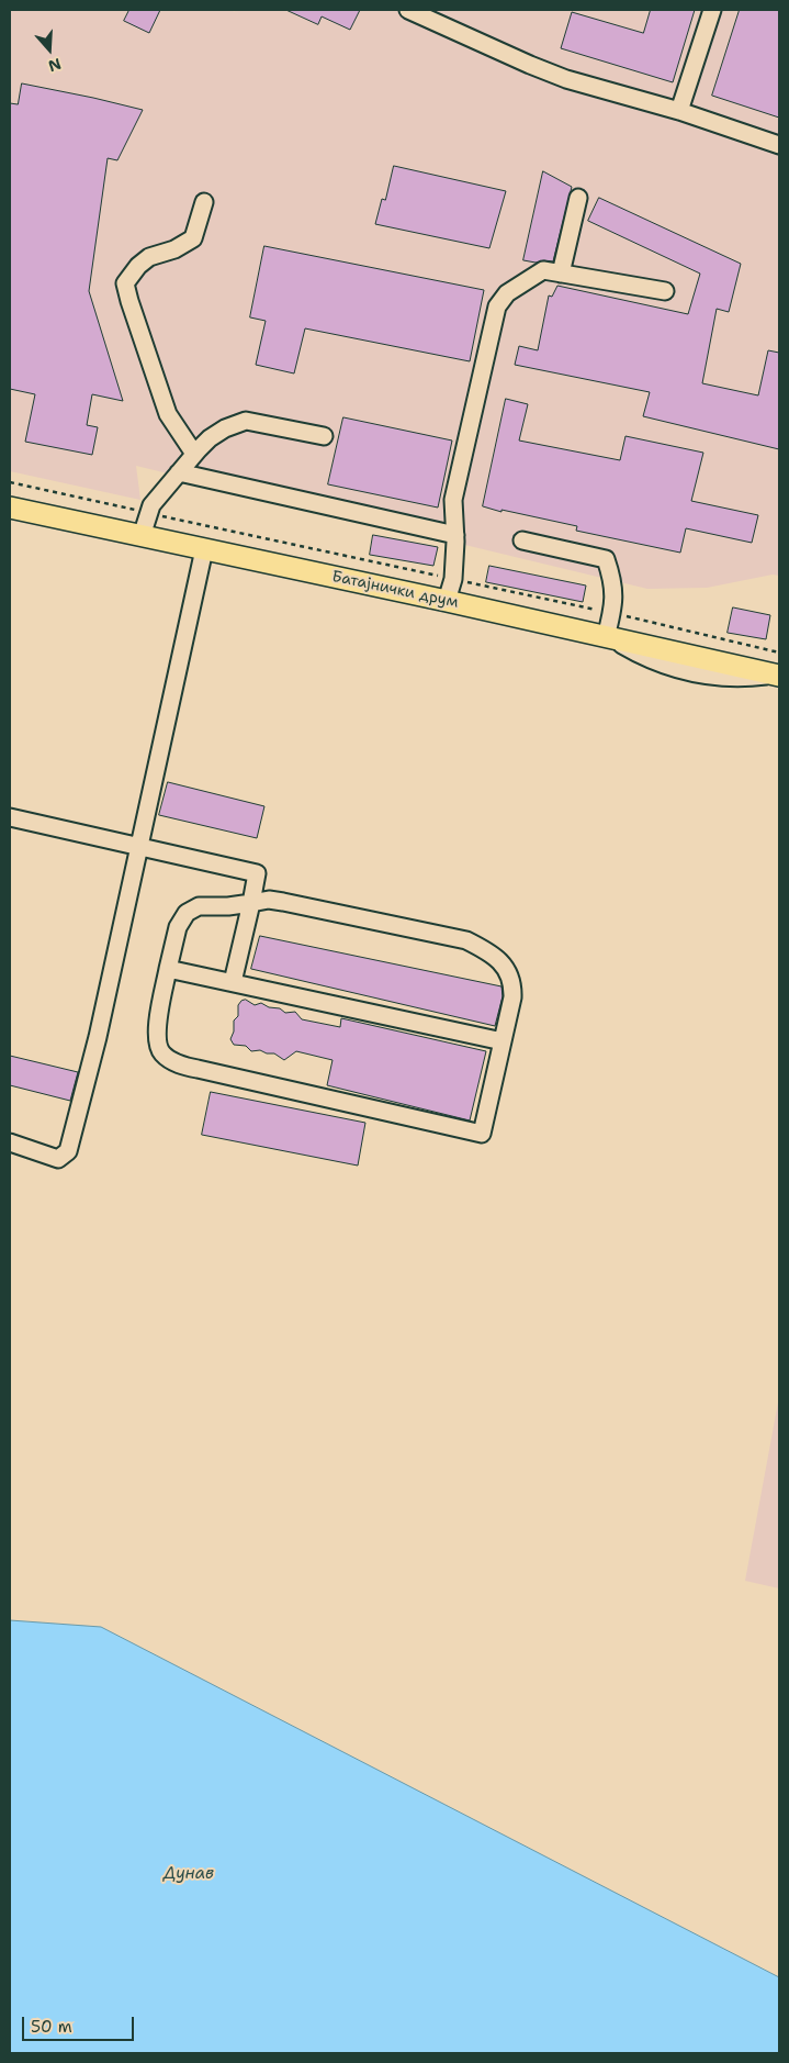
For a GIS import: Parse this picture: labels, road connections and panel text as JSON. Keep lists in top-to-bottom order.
{
  "streets": {
    "main road": ["Батајнички друм"]
  },
  "water": ["Дунав"],
  "scale_bar": "50 m",
  "north": "bottom"
}
